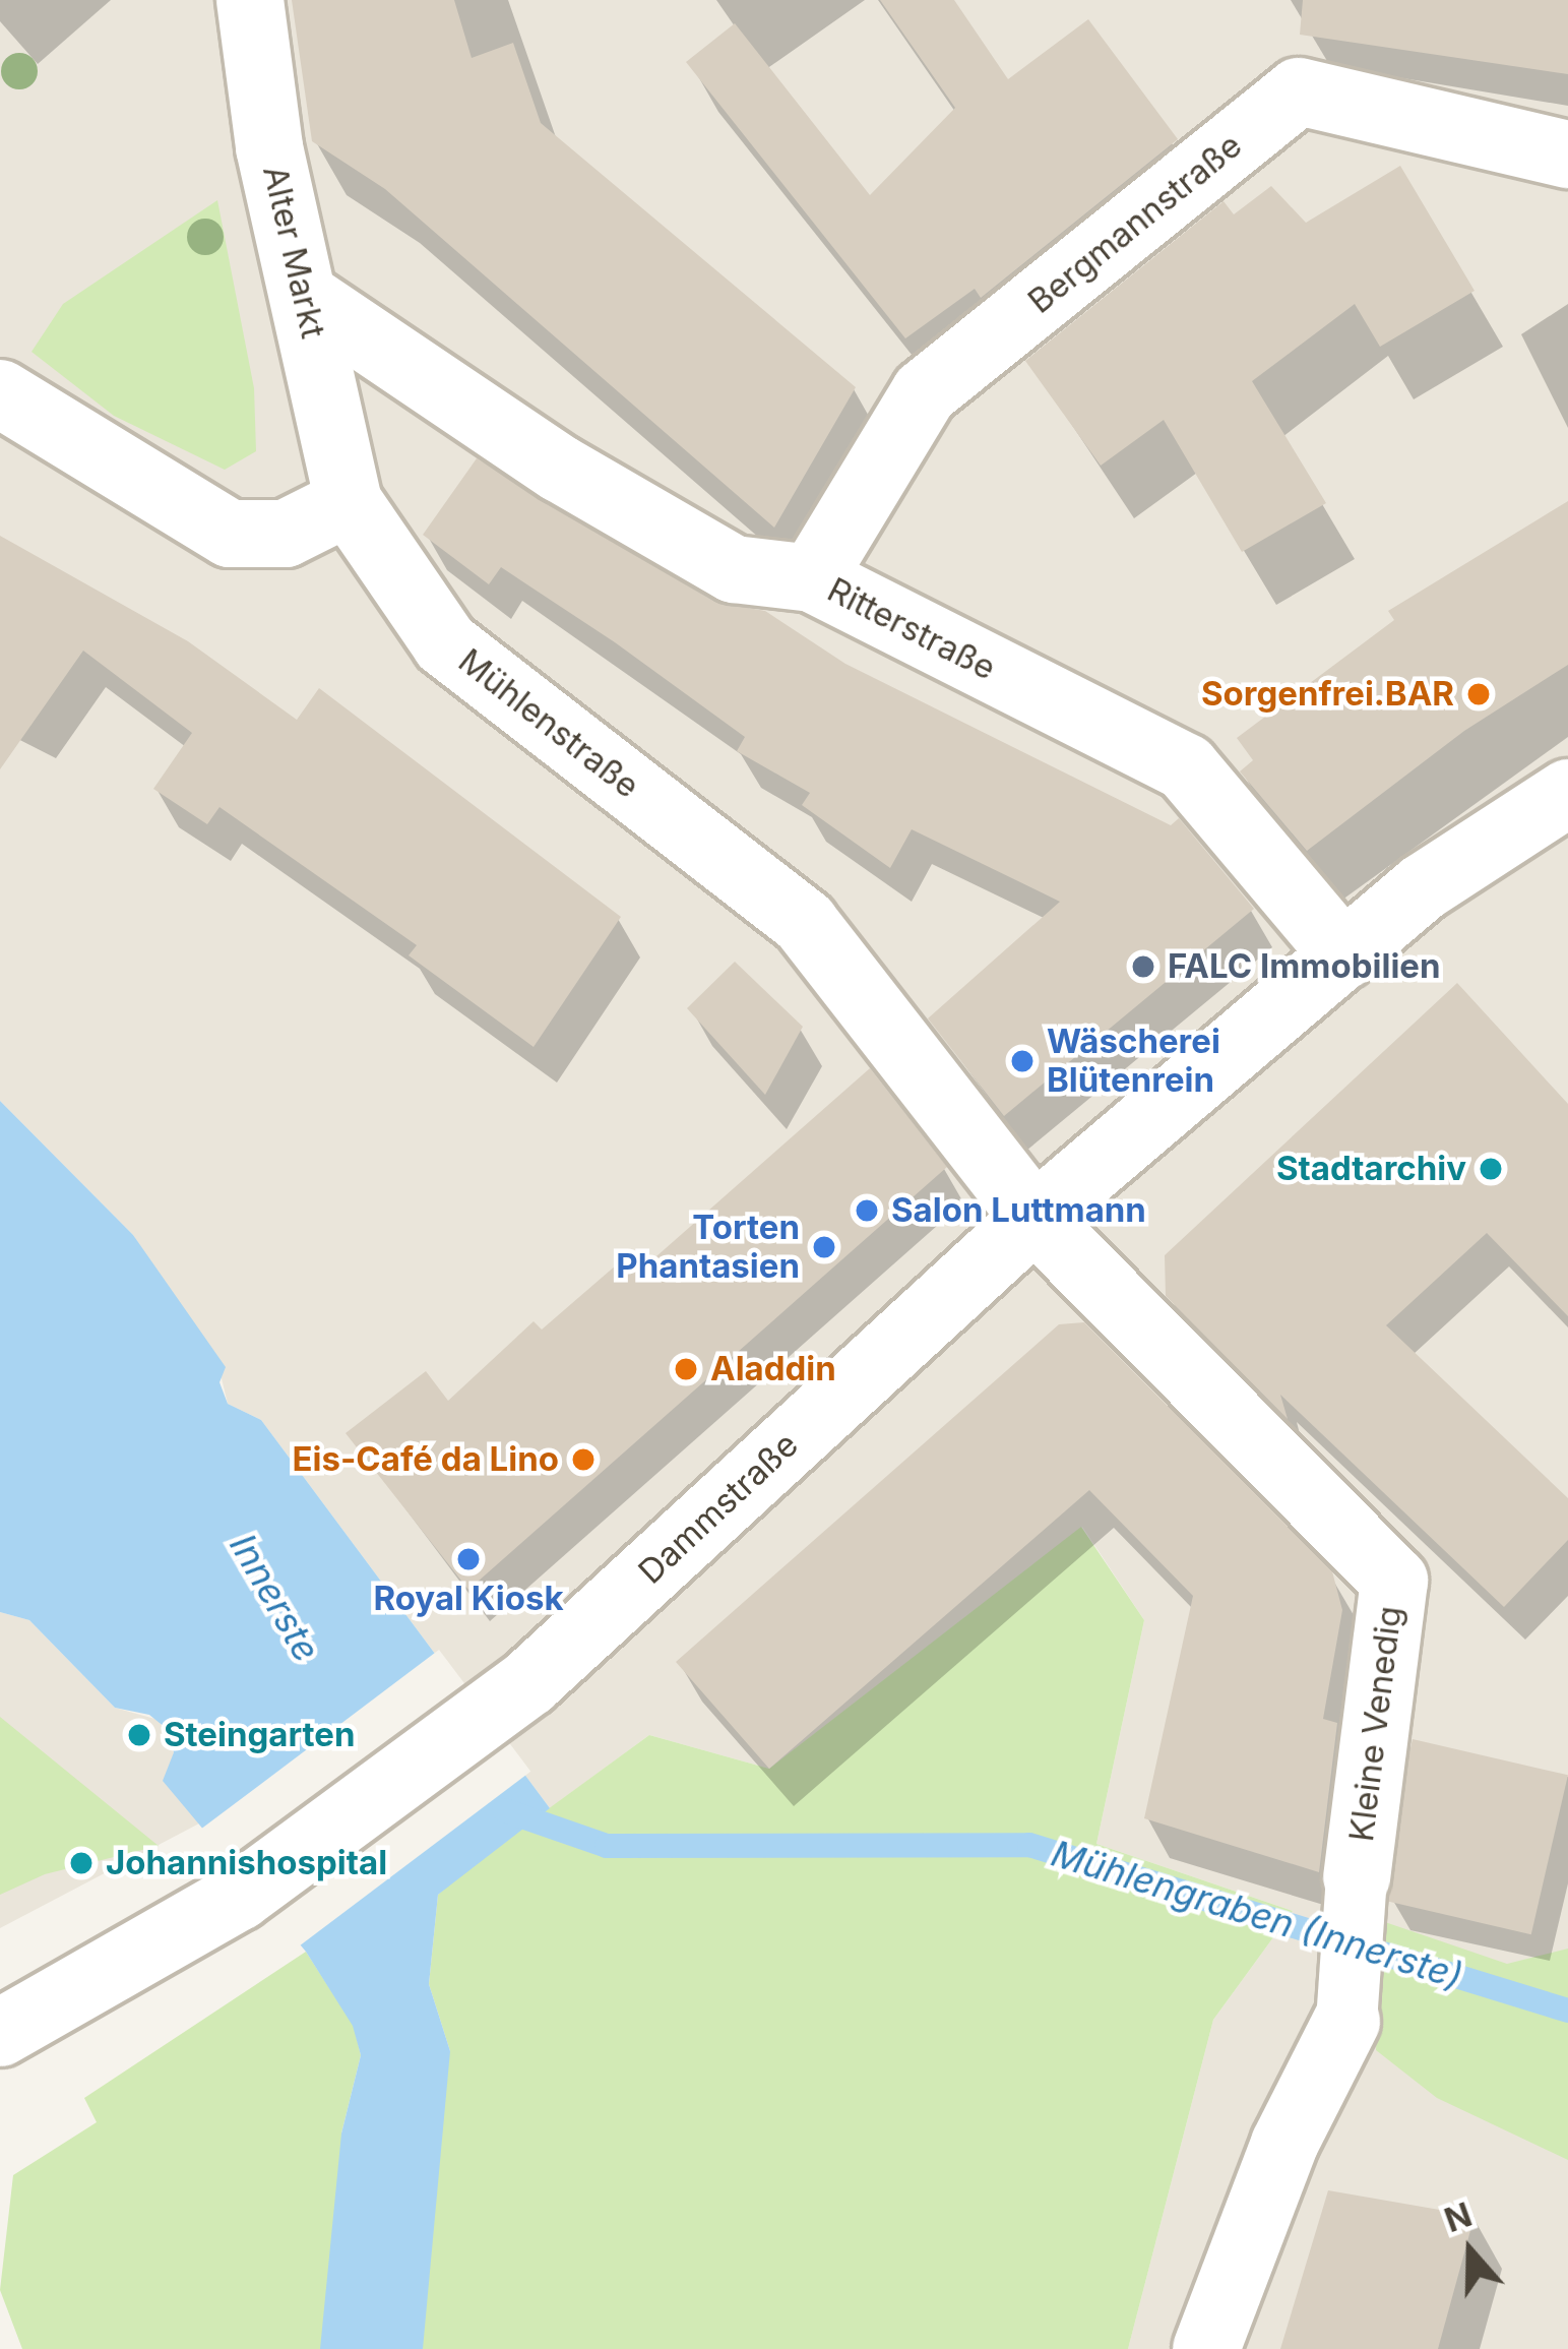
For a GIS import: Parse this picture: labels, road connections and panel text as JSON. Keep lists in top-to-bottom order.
{
  "streets": {
    "street": [
      "Bergmannstraße",
      "Alter Markt",
      "Ritterstraße",
      "Mühlenstraße",
      "Dammstraße",
      "Kleine Venedig"
    ]
  },
  "crossings": [
    ["Bergmannstraße", "Ritterstraße"],
    ["Alter Markt", "Ritterstraße"],
    ["Alter Markt", "Mühlenstraße"],
    ["Ritterstraße", "Dammstraße"],
    ["Mühlenstraße", "Dammstraße"],
    ["Mühlenstraße", "Kleine Venedig"],
    ["Dammstraße", "Kleine Venedig"]
  ],
  "water": ["Innerste", "Mühlengraben (Innerste)"],
  "places": [
    "Sorgenfrei.BAR",
    "FALC Immobilien",
    "Wäscherei Blütenrein",
    "Stadtarchiv",
    "Salon Luttmann",
    "Torten Phantasien",
    "Aladdin",
    "Eis-Café da Lino",
    "Royal Kiosk",
    "Steingarten",
    "Johannishospital"
  ],
  "north": "top"
}
